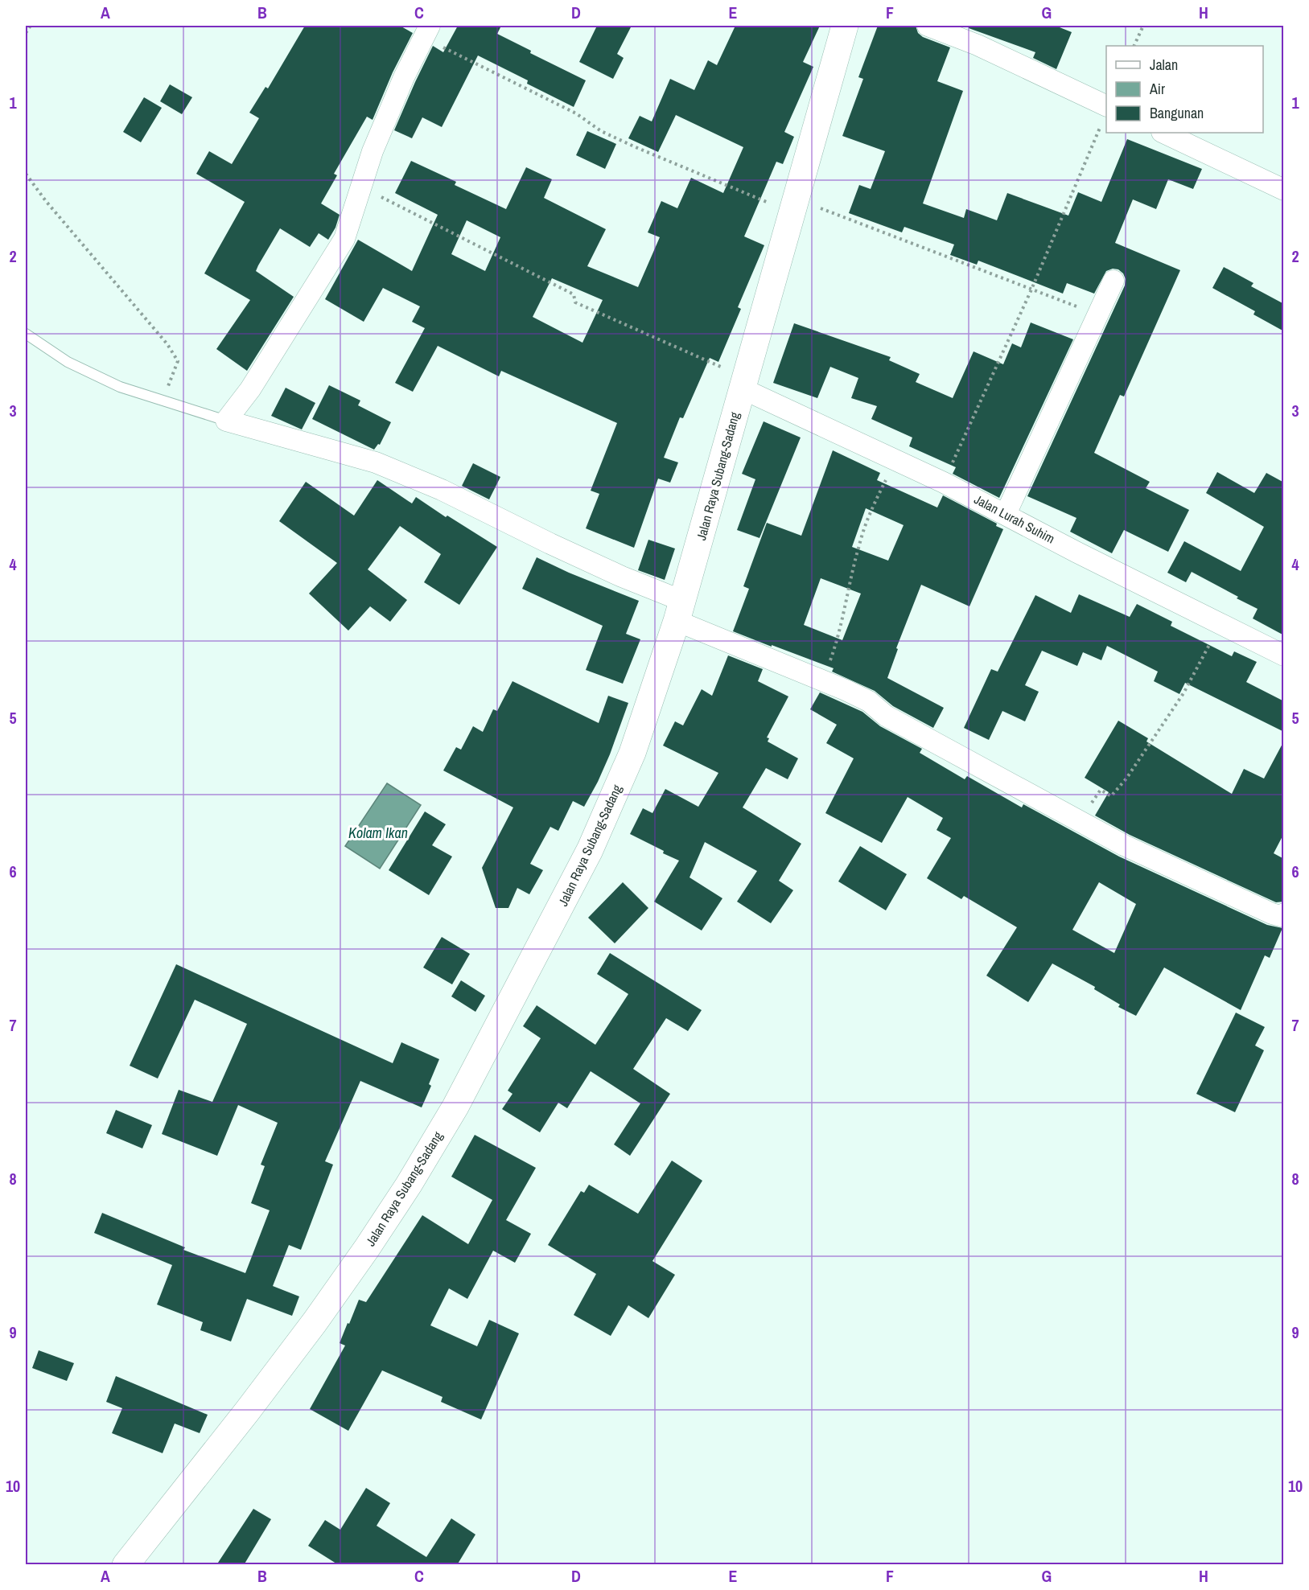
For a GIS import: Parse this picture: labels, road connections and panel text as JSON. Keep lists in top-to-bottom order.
{
  "streets": {
    "main road": ["Jalan Raya Subang-Sadang"],
    "street": ["Jalan Lurah Suhim"]
  },
  "crossings": [
    ["Jalan Raya Subang-Sadang", "Jalan Lurah Suhim"]
  ],
  "water": ["Kolam Ikan"],
  "legend": ["Jalan", "Air", "Bangunan"],
  "grid": {
    "columns": [
      "A",
      "B",
      "C",
      "D",
      "E",
      "F",
      "G",
      "H"
    ],
    "rows": [
      "1",
      "2",
      "3",
      "4",
      "5",
      "6",
      "7",
      "8",
      "9",
      "10"
    ]
  }
}
